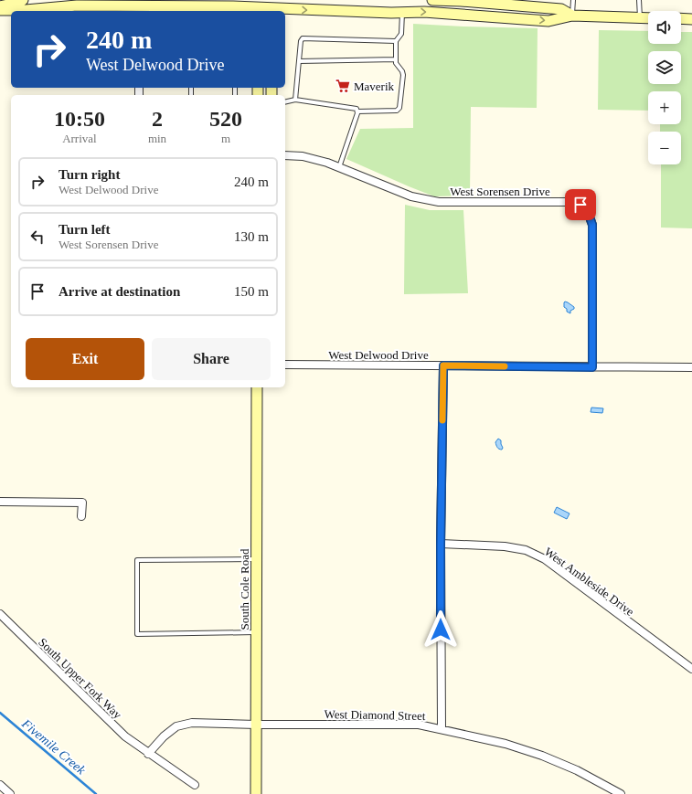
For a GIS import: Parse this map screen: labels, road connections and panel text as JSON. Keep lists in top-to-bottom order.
{
  "streets": {
    "main road": ["South Cole Road"],
    "street": [
      "West Sorensen Drive",
      "West Delwood Drive",
      "West Ambleside Drive",
      "South Upper Fork Way",
      "West Diamond Street"
    ]
  },
  "crossings": [
    ["West Sorensen Drive", "West Delwood Drive"],
    ["South Cole Road", "West Diamond Street"],
    ["South Upper Fork Way", "West Diamond Street"]
  ],
  "water": ["Fivemile Creek"],
  "places": {
    "supermarket": ["Maverik"]
  },
  "page": {
    "map_buttons": ["+", "−"],
    "turn": ["240 m", "West Delwood Drive"],
    "eta": [
      "10:50",
      "Arrival",
      "2",
      "min",
      "520",
      "m"
    ],
    "list": [
      {
        "name": "Turn right",
        "note": "West Delwood Drive",
        "value": "240 m"
      },
      {
        "name": "Turn left",
        "note": "West Sorensen Drive",
        "value": "130 m"
      },
      {
        "name": "Arrive at destination",
        "value": "150 m"
      }
    ],
    "buttons": ["Exit", "Share"]
  }
}
